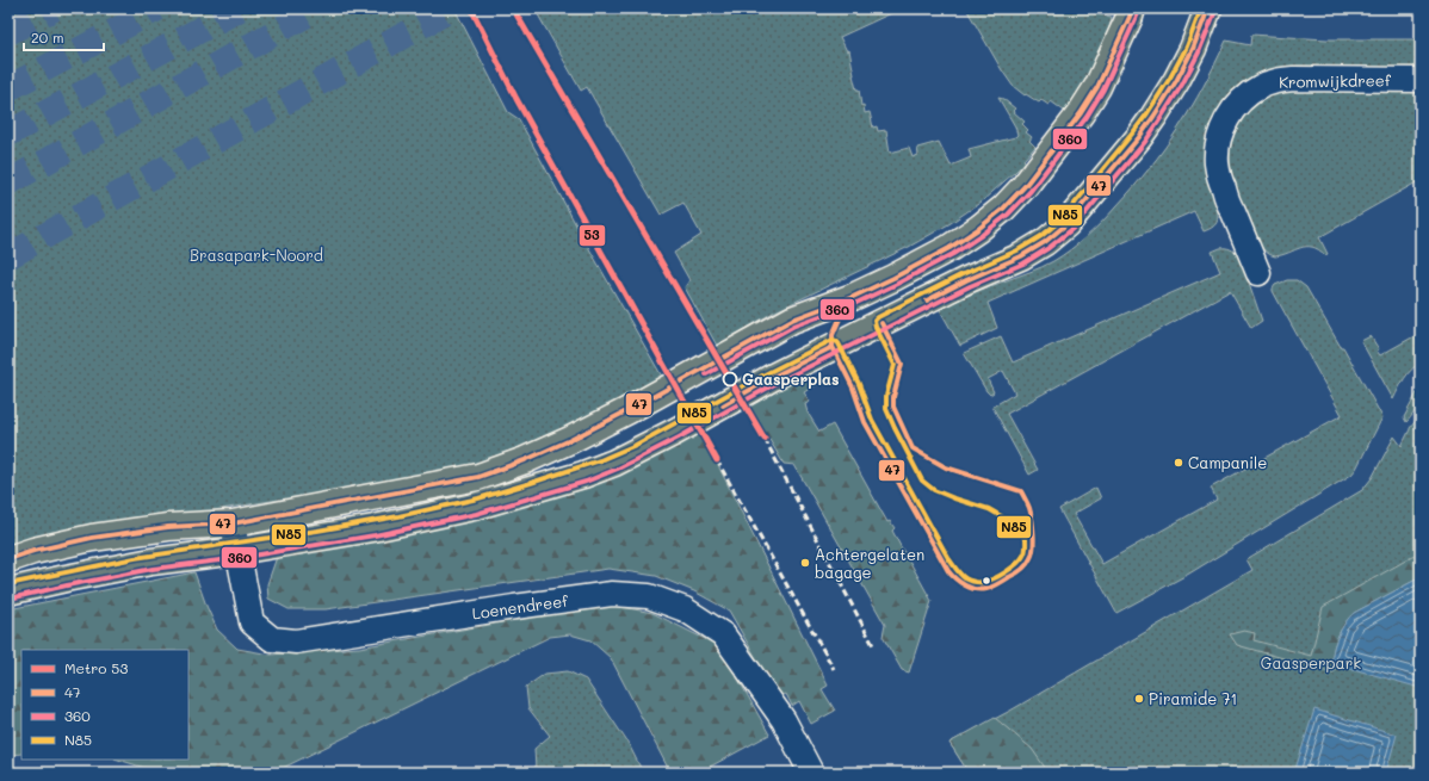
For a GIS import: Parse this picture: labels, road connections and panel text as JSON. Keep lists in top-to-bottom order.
{
  "streets": {
    "street": ["Kromwijkdreef", "Loenendreef"]
  },
  "parks": ["Brasapark-Noord", "Gaasperpark"],
  "places": [
    "Gaasperplas",
    "Campanile",
    "Achtergelaten bagage",
    "Piramide 71"
  ],
  "lines": [
    "metro line 53",
    "transit line 47",
    "transit line N85",
    "transit line 360"
  ],
  "legend": [
    "Metro 53",
    "47",
    "360",
    "N85"
  ],
  "scale_bar": "20 m"
}
